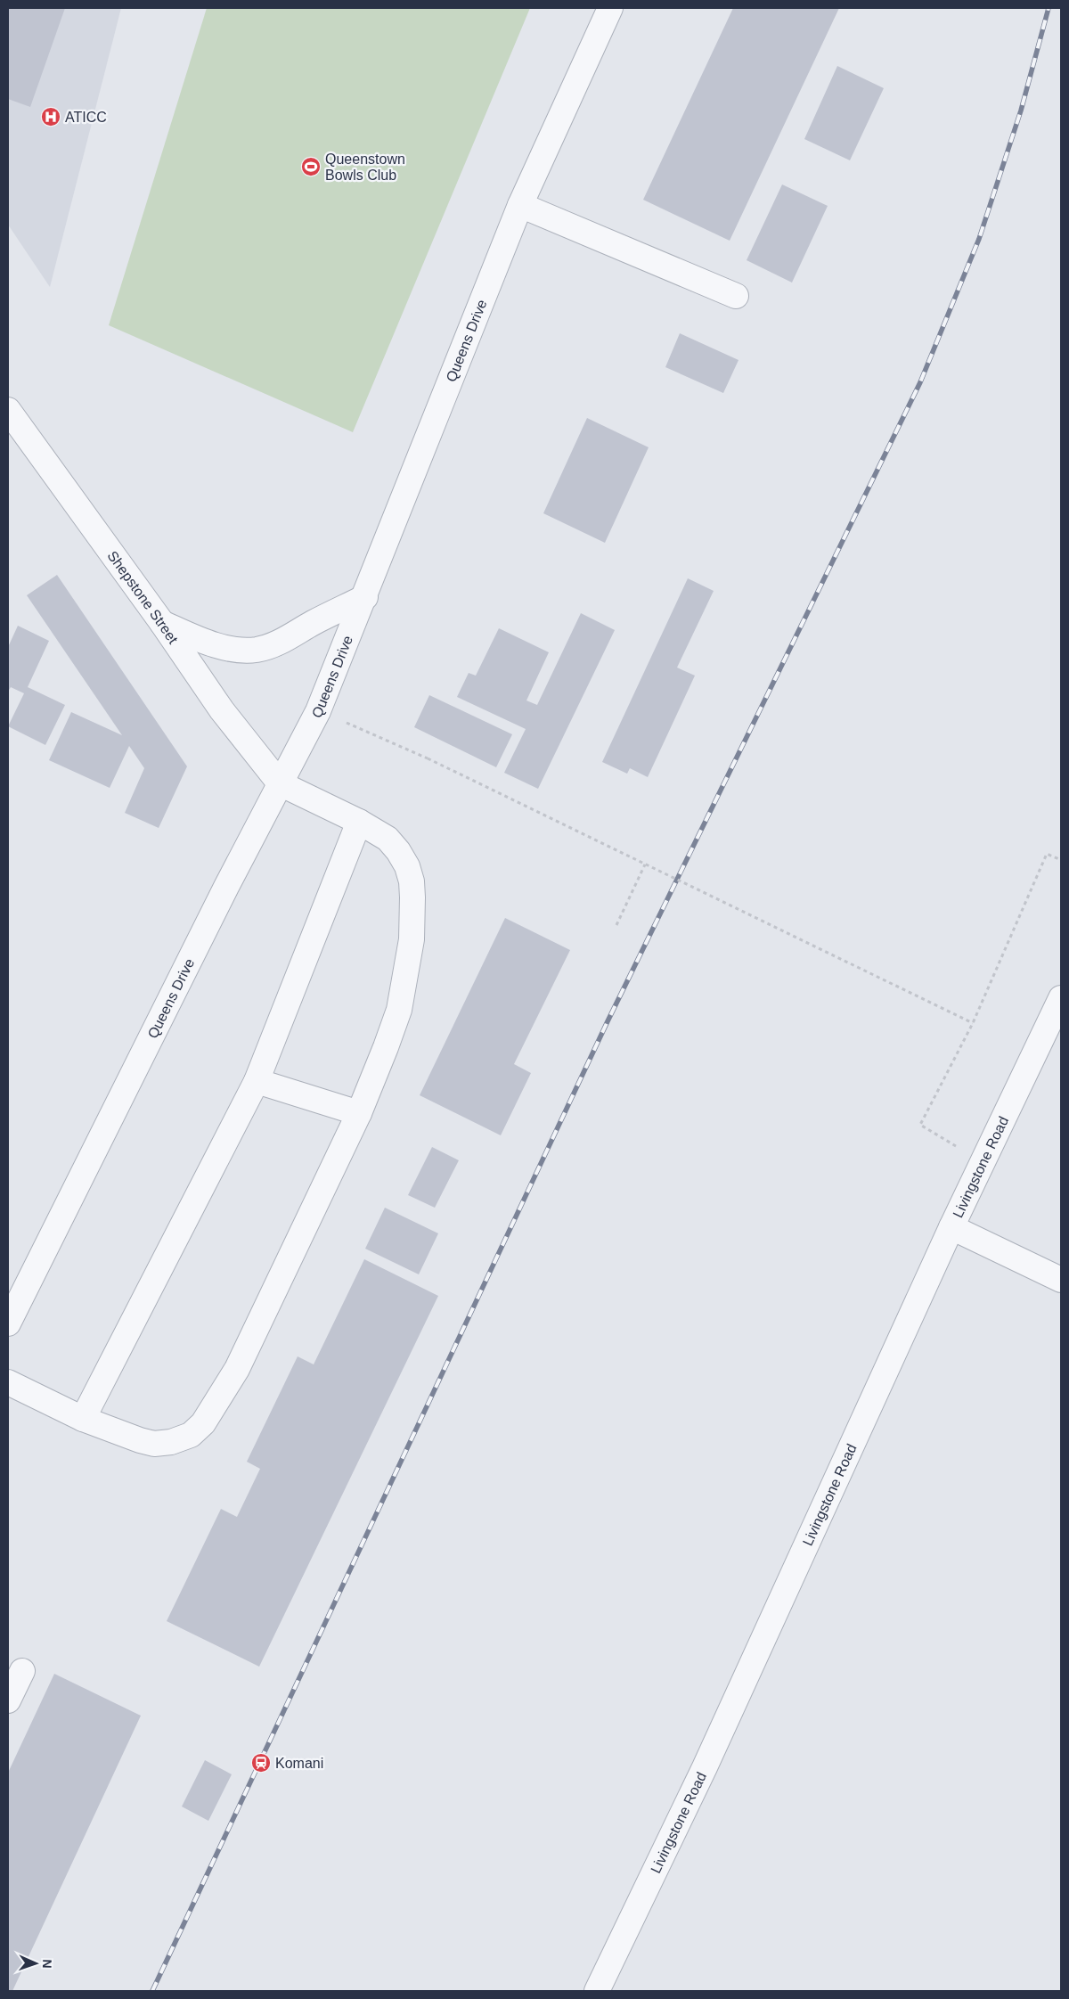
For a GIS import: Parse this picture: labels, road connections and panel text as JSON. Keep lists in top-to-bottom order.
{
  "streets": {
    "street": ["Queens Drive", "Shepstone Street", "Livingstone Road"]
  },
  "crossings": [
    ["Queens Drive", "Shepstone Street"]
  ],
  "places": {
    "hospital": ["ATICC"],
    "sports": ["Queenstown Bowls Club"],
    "station": ["Komani"]
  },
  "north": "right"
}
